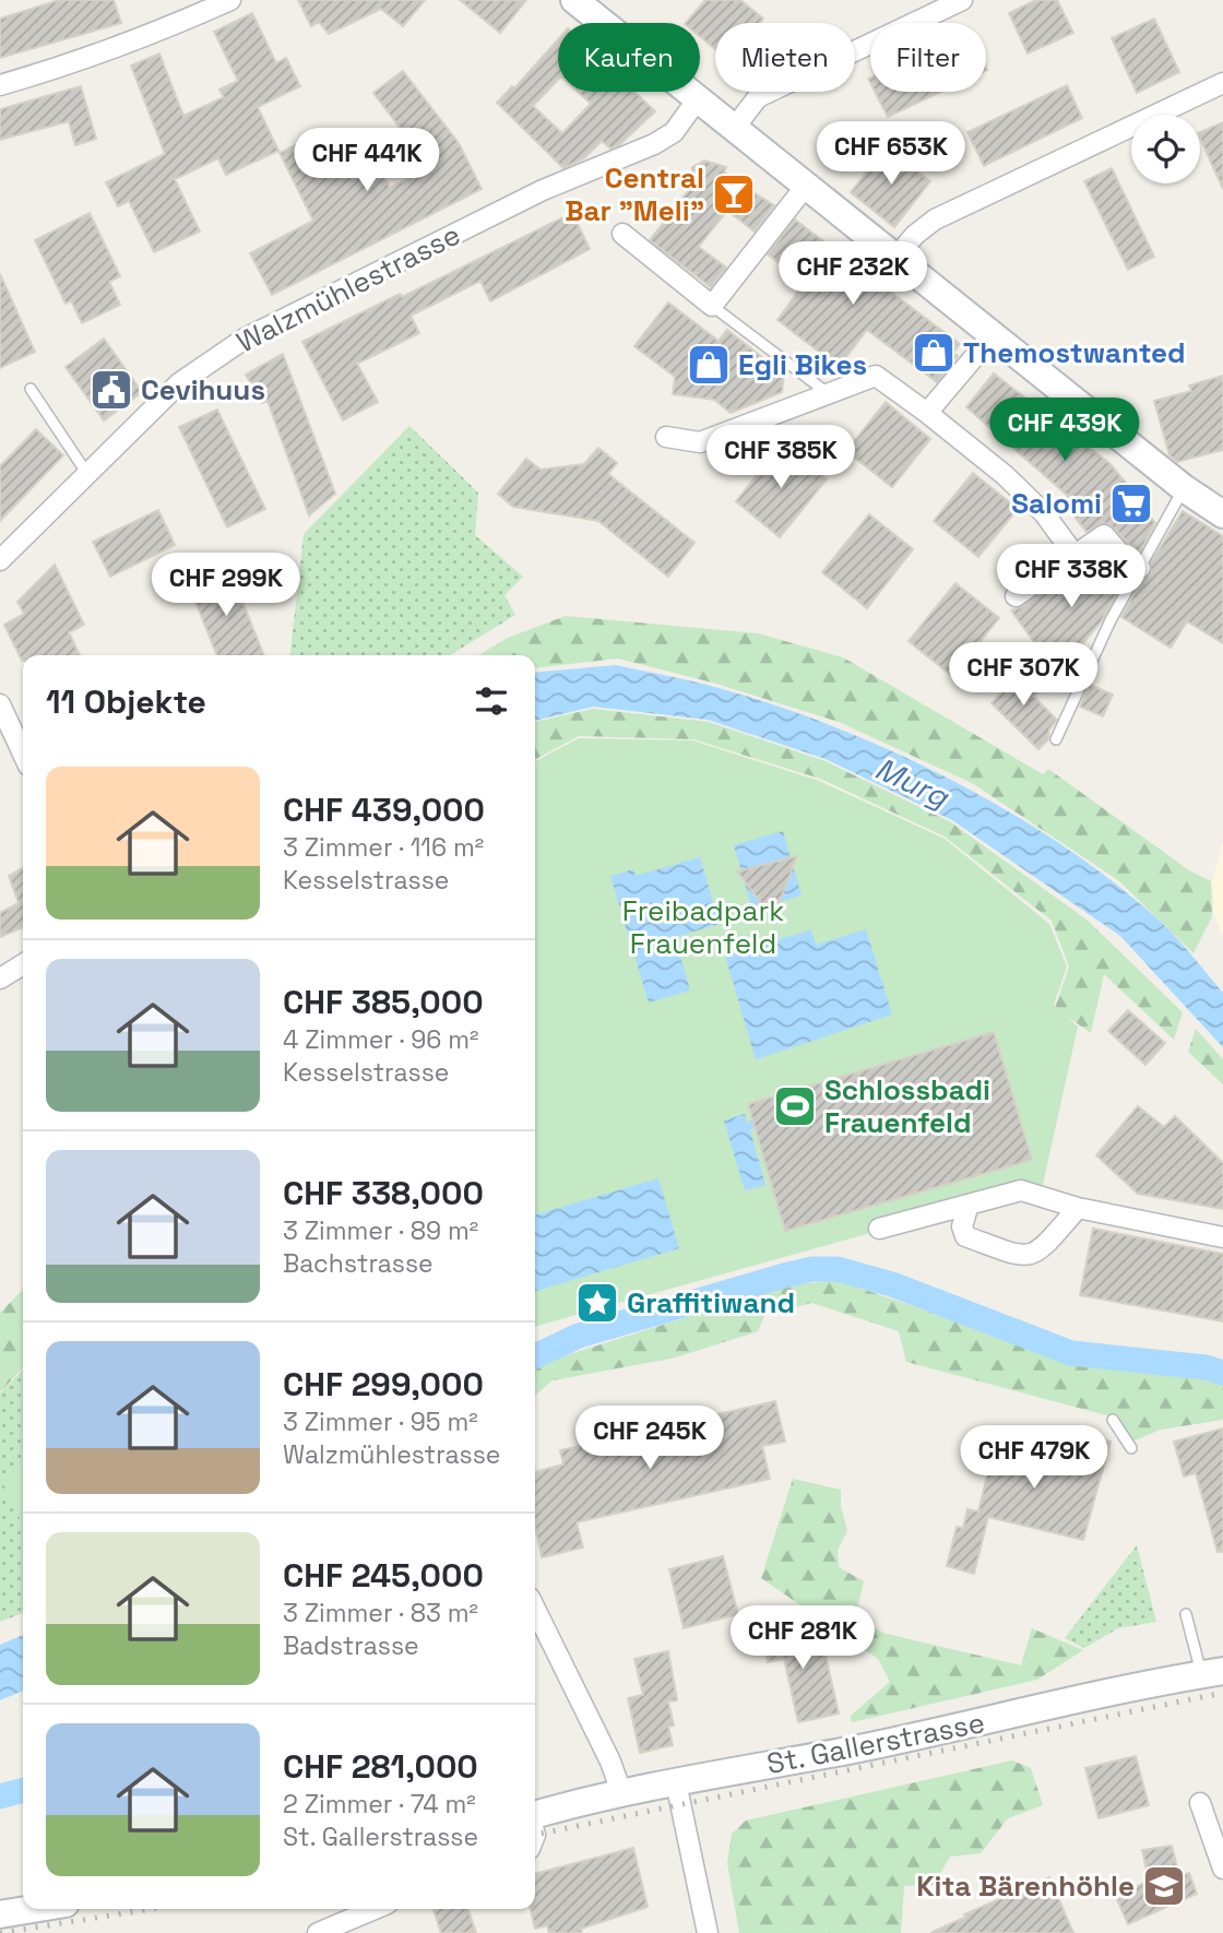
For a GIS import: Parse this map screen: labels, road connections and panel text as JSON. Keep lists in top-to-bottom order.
{
  "streets": {
    "main road": ["St. Gallerstrasse"],
    "street": ["Walzmühlestrasse"]
  },
  "water": ["Murg"],
  "parks": ["Freibadpark Frauenfeld"],
  "places": {
    "bar": ["Central Bar \"Meli\""],
    "shop": ["Themostwanted", "Egli Bikes"],
    "public building": ["Cevihuus"],
    "supermarket": ["Salomi"],
    "sports": ["Schlossbadi Frauenfeld"],
    "place": ["Graffitiwand"],
    "school or university": ["Kita Bärenhöhle"]
  },
  "page": {
    "chip": ["Kaufen", "Mieten", "Filter"],
    "price": [
      "CHF 653K",
      "CHF 441K",
      "CHF 232K",
      "CHF 439K",
      "CHF 385K",
      "CHF 338K",
      "CHF 299K",
      "CHF 307K",
      "CHF 245K",
      "CHF 479K",
      "CHF 281K"
    ],
    "heading": "11 Objekte",
    "list": [
      {
        "name": "CHF 439,000",
        "note": "3 Zimmer · 116 m² · Kesselstrasse"
      },
      {
        "name": "CHF 385,000",
        "note": "4 Zimmer · 96 m² · Kesselstrasse"
      },
      {
        "name": "CHF 338,000",
        "note": "3 Zimmer · 89 m² · Bachstrasse"
      },
      {
        "name": "CHF 299,000",
        "note": "3 Zimmer · 95 m² · Walzmühlestrasse"
      },
      {
        "name": "CHF 245,000",
        "note": "3 Zimmer · 83 m² · Badstrasse"
      },
      {
        "name": "CHF 281,000",
        "note": "2 Zimmer · 74 m² · St. Gallerstrasse"
      }
    ]
  }
}
